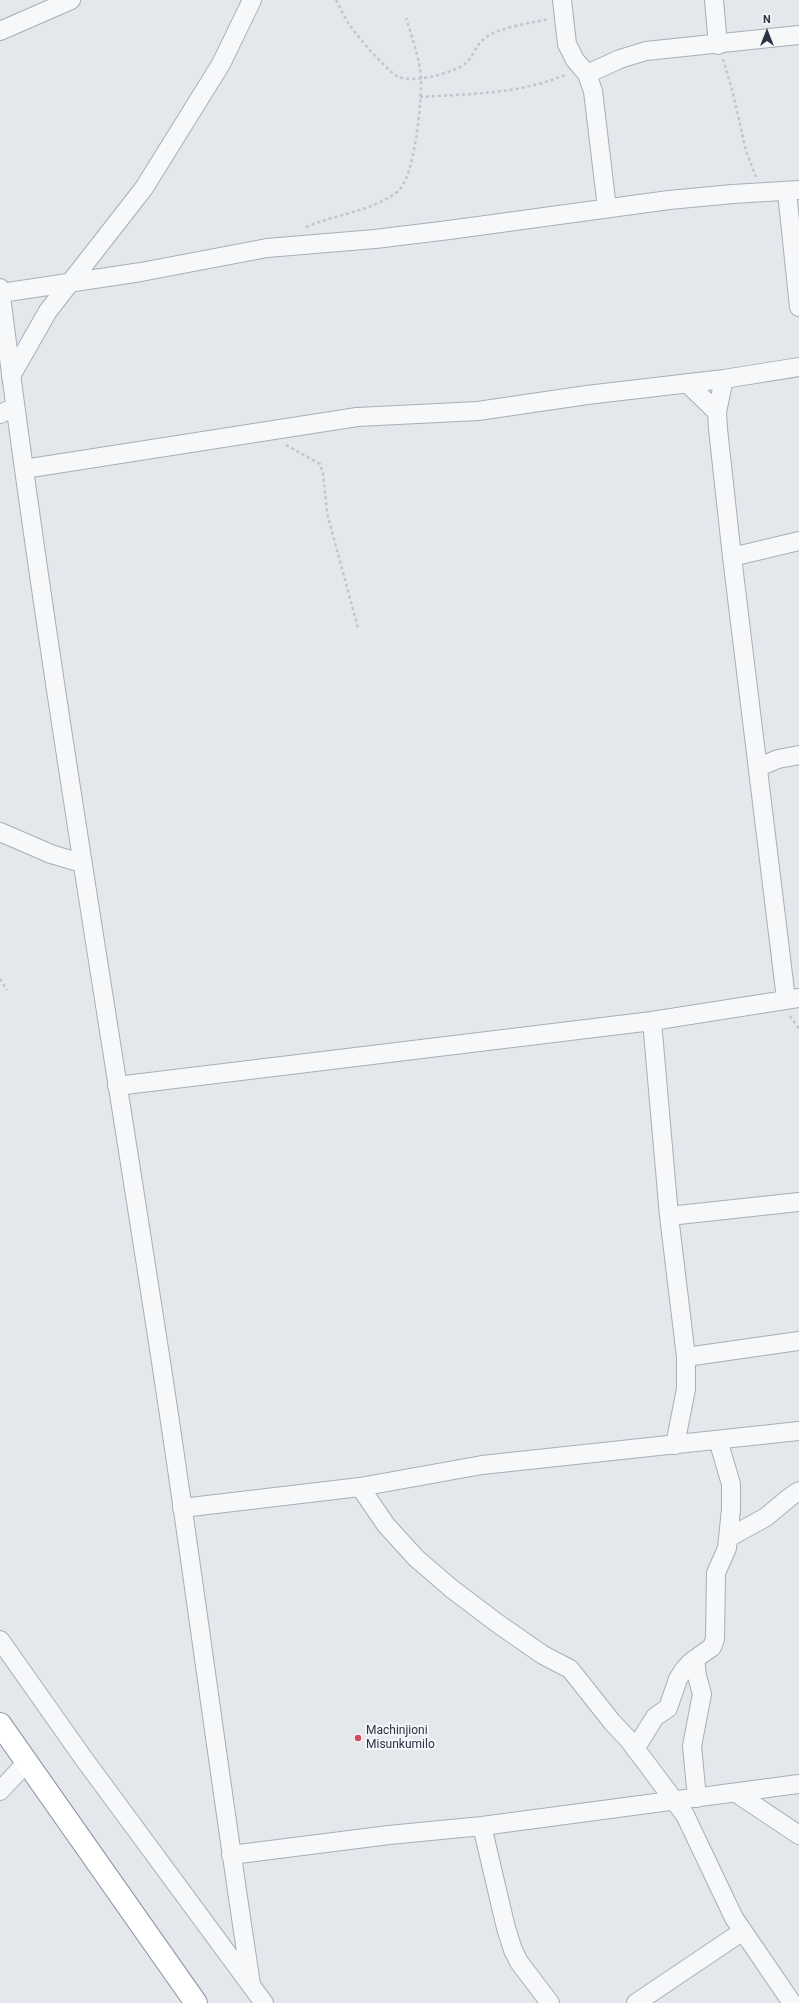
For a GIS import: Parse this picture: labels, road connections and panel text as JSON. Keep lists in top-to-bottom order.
{
  "places": ["Machinjioni Misunkumilo"],
  "north": "top"
}
